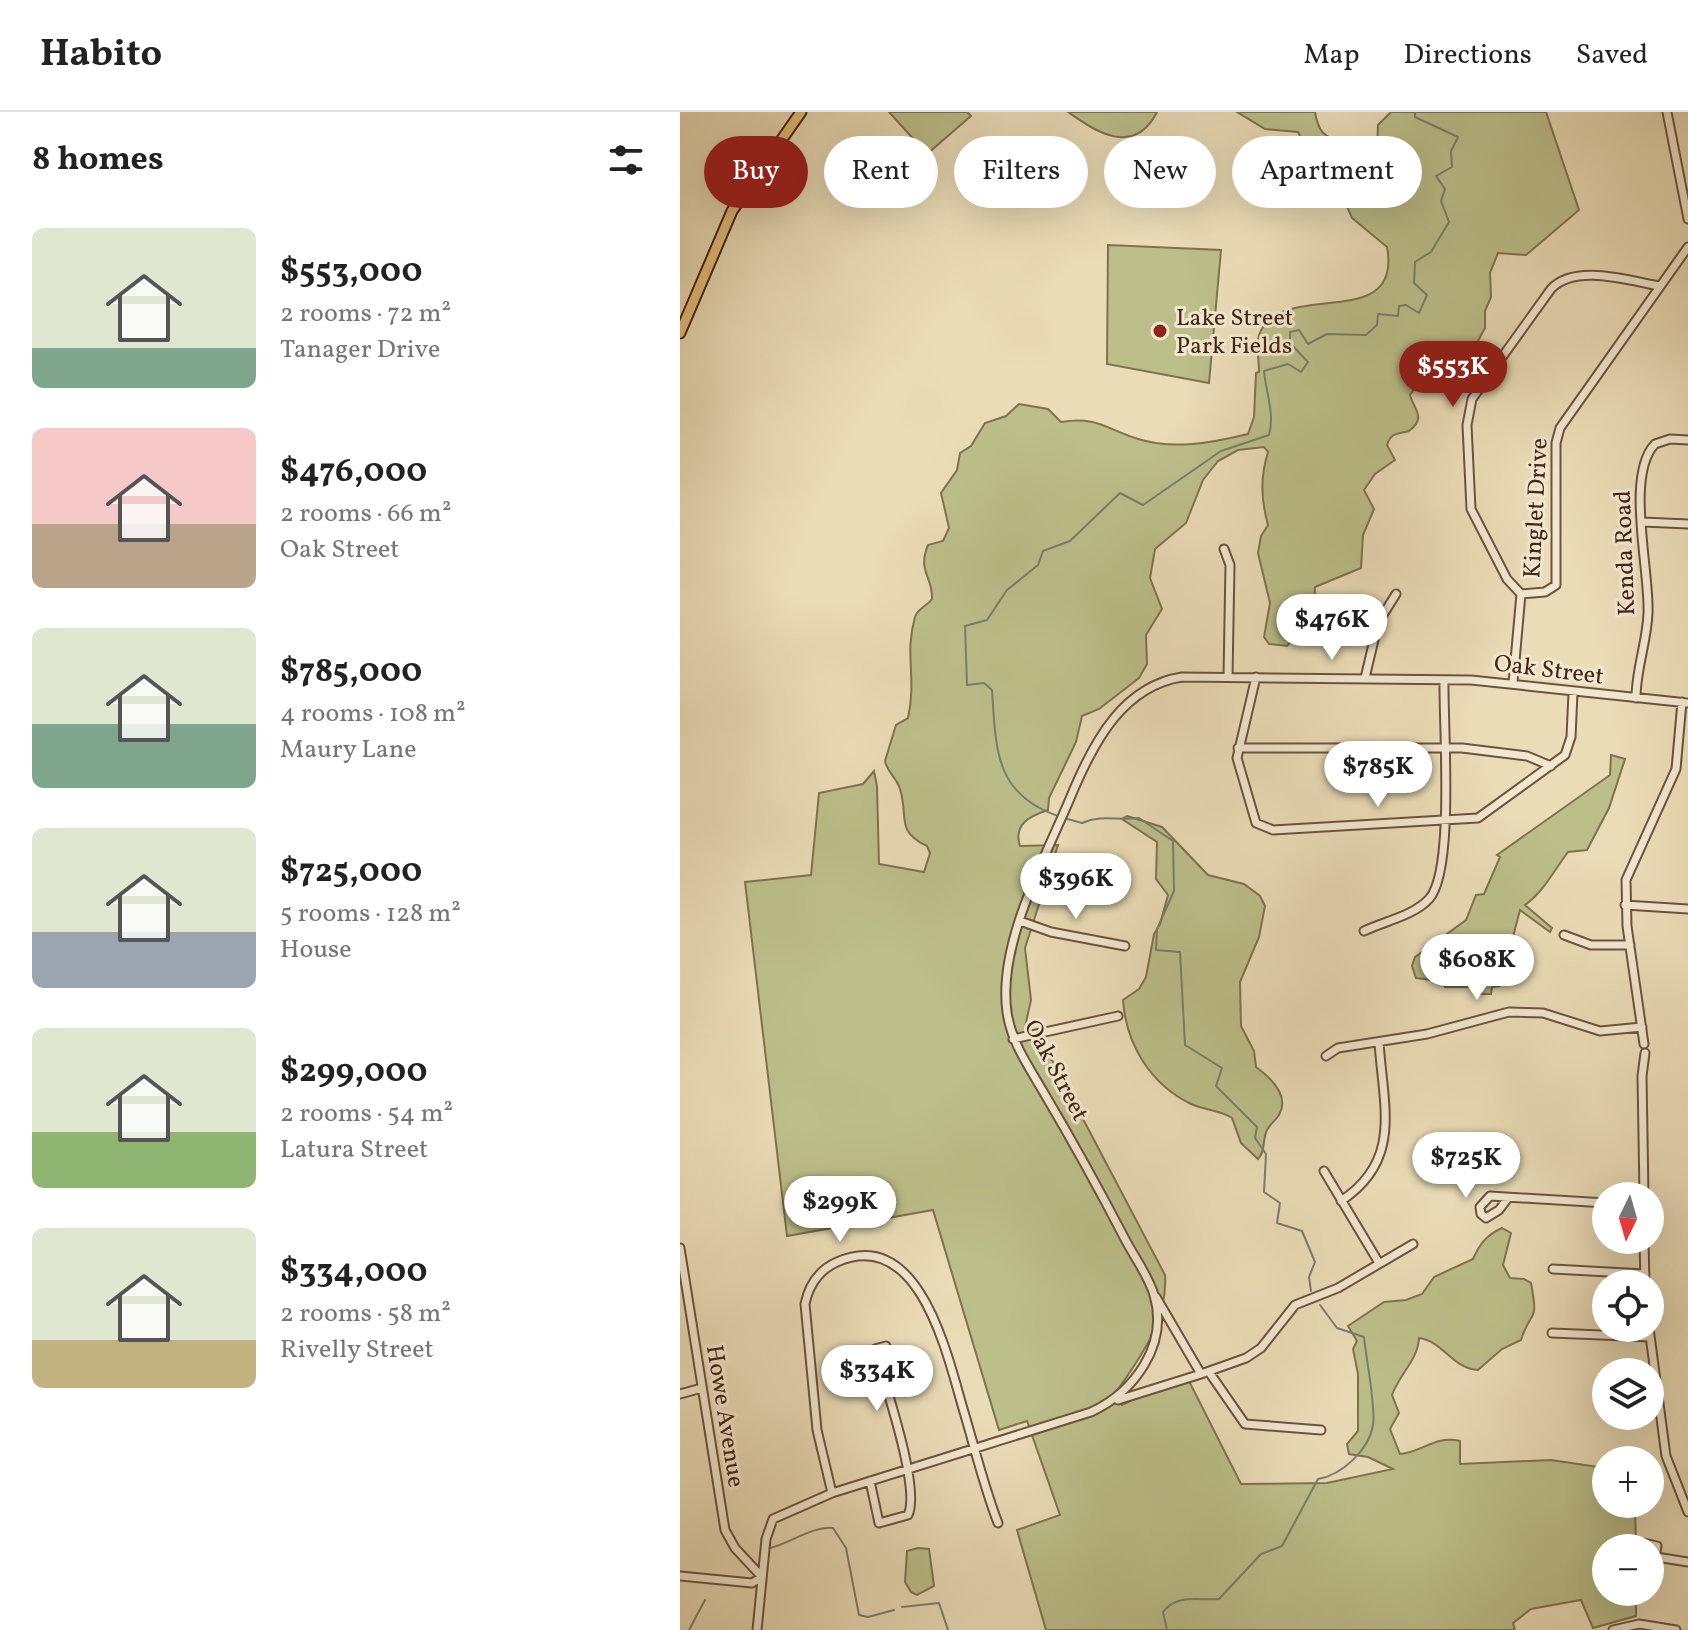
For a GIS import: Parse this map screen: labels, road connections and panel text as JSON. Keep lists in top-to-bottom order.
{
  "streets": {
    "street": [
      "Kinglet Drive",
      "Kenda Road",
      "Oak Street",
      "Howe Avenue"
    ]
  },
  "crossings": [
    ["Kenda Road", "Oak Street"],
    ["Oak Street", "Howe Avenue"]
  ],
  "places": ["Lake Street Park Fields"],
  "north": "bottom",
  "page": {
    "header": "Habito",
    "nav": ["Map", "Directions", "Saved"],
    "heading": "8 homes",
    "chip": [
      "Buy",
      "Rent",
      "Filters",
      "New",
      "Apartment"
    ],
    "list": [
      {
        "name": "$553,000",
        "note": "2 rooms · 72 m² · Tanager Drive"
      },
      {
        "name": "$476,000",
        "note": "2 rooms · 66 m² · Oak Street"
      },
      {
        "name": "$785,000",
        "note": "4 rooms · 108 m² · Maury Lane"
      },
      {
        "name": "$725,000",
        "note": "5 rooms · 128 m² · House"
      },
      {
        "name": "$299,000",
        "note": "2 rooms · 54 m² · Latura Street"
      },
      {
        "name": "$334,000",
        "note": "2 rooms · 58 m² · Rivelly Street"
      }
    ],
    "price": [
      "$553K",
      "$476K",
      "$785K",
      "$396K",
      "$608K",
      "$725K",
      "$299K",
      "$334K"
    ],
    "map_buttons": ["+", "−"]
  }
}
